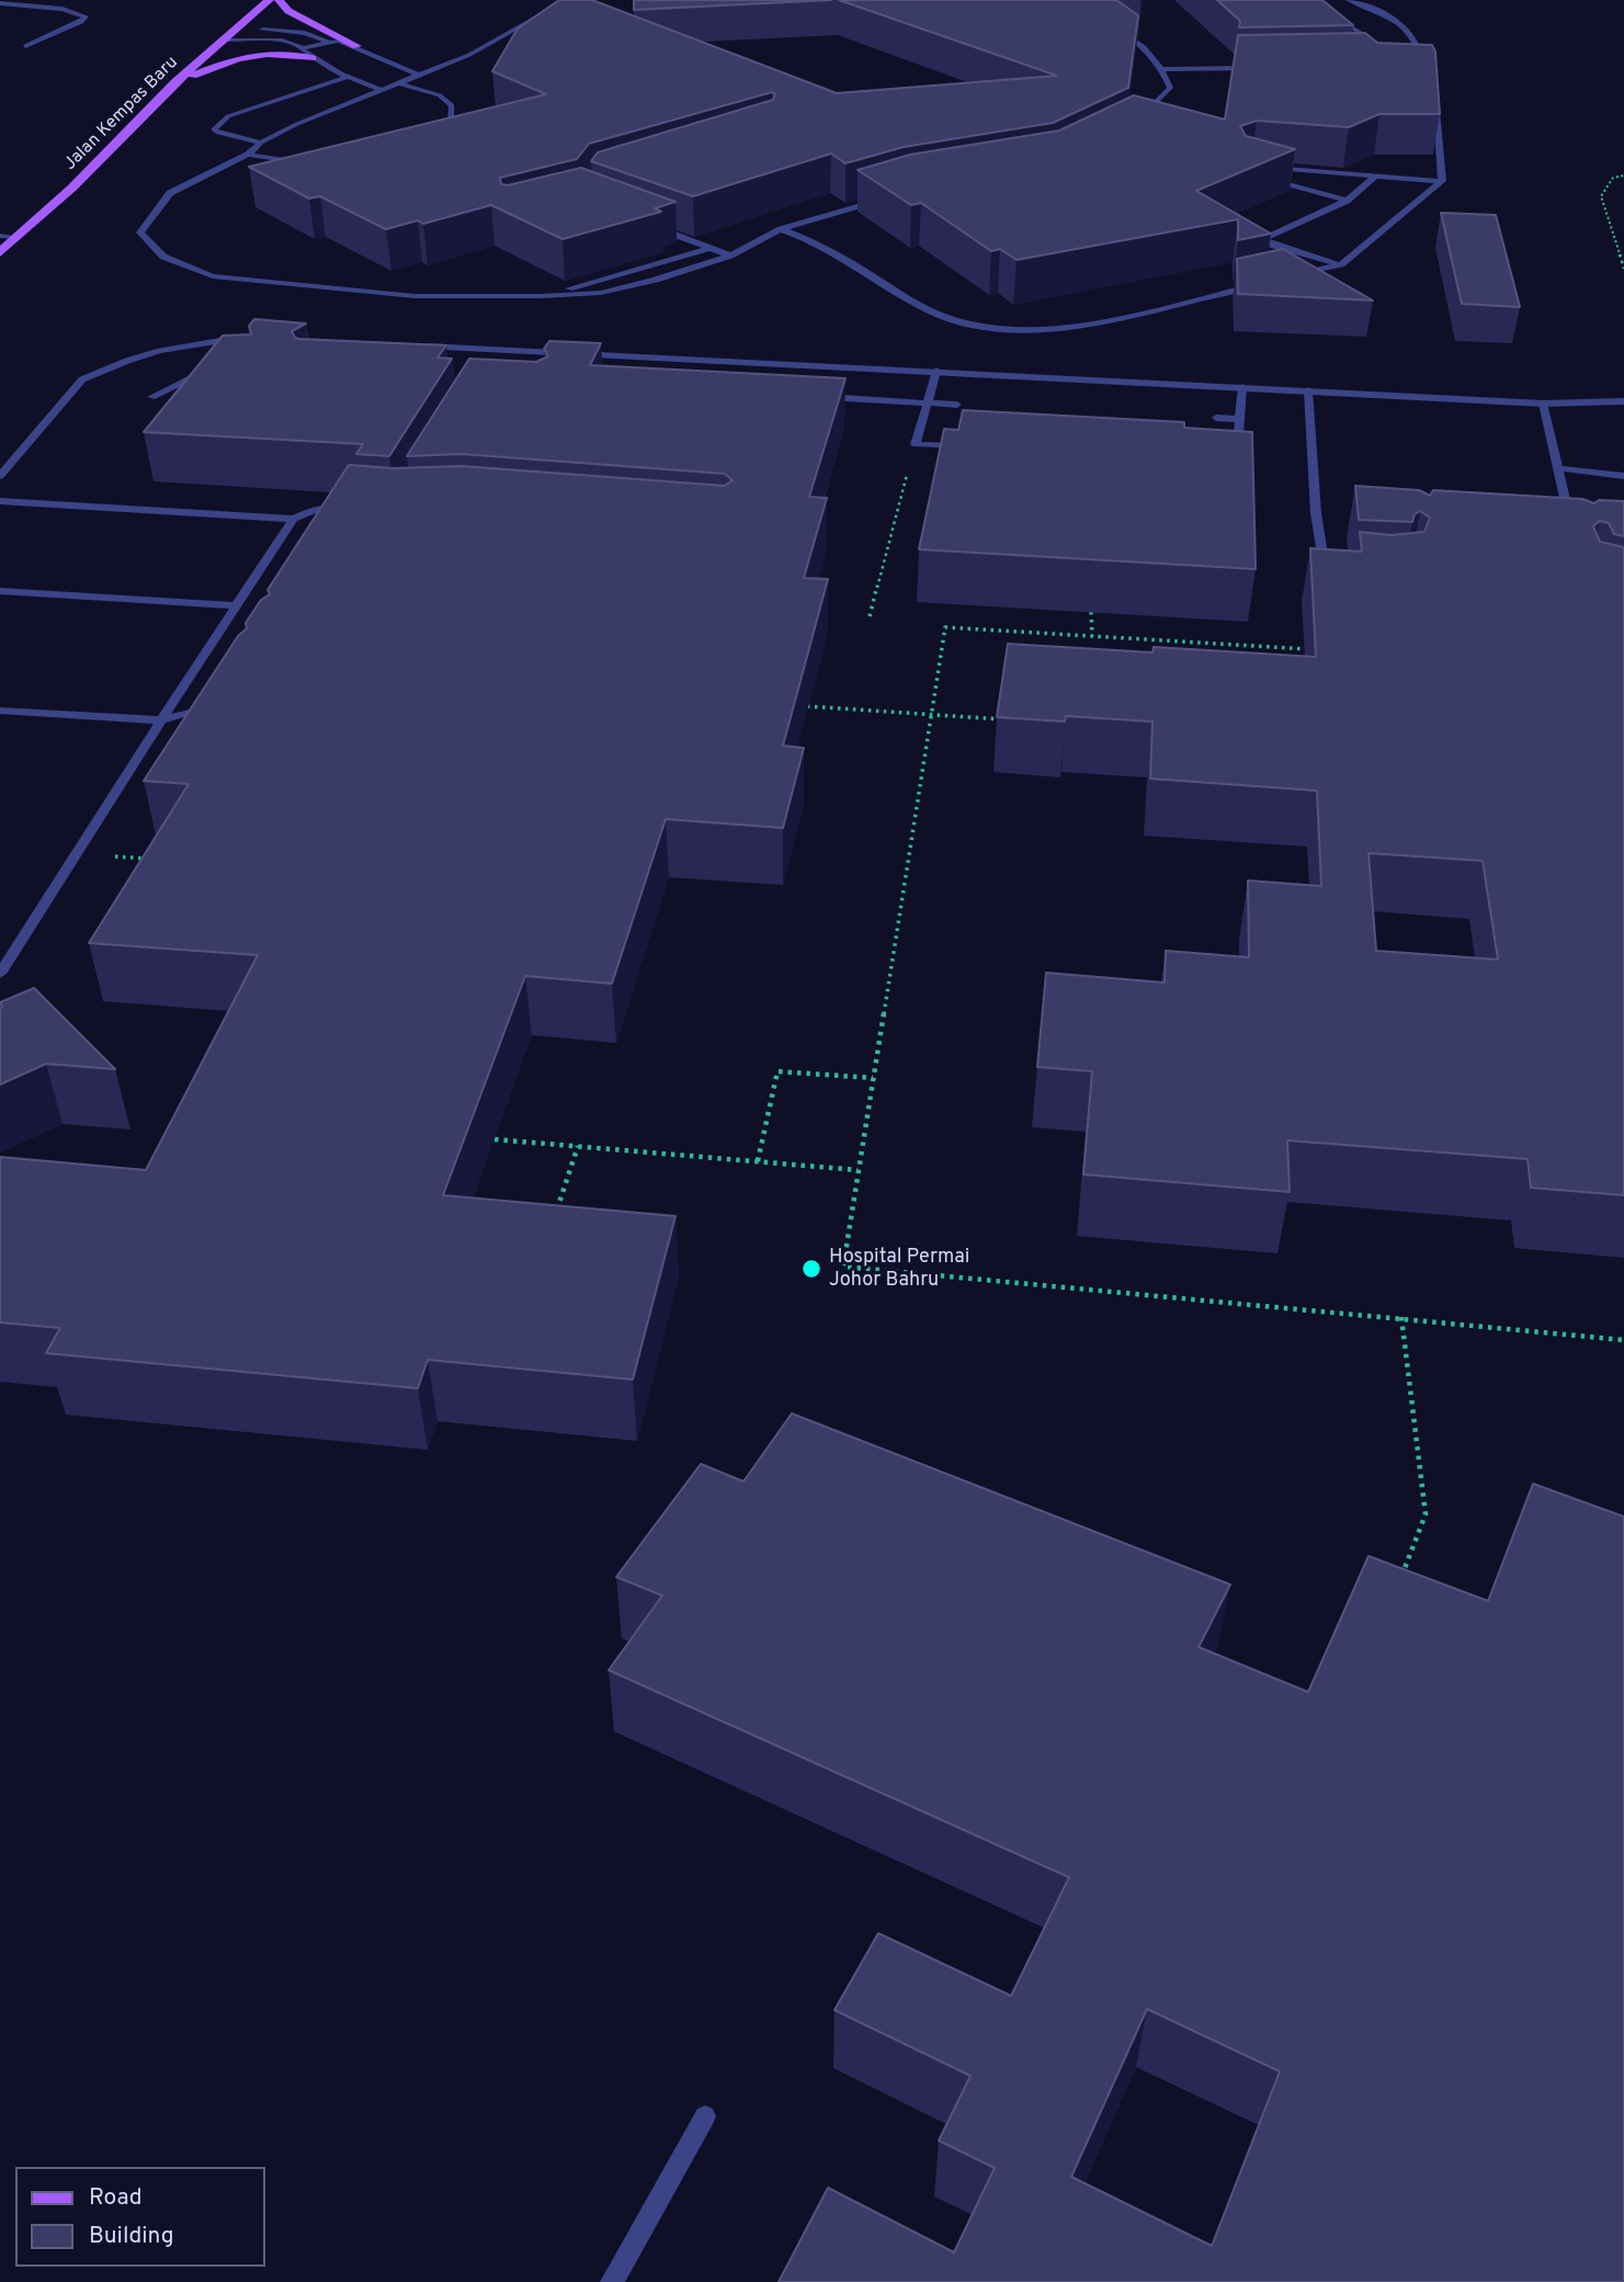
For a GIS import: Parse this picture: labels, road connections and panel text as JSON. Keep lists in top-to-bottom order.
{
  "streets": {
    "main road": ["Jalan Kempas Baru"]
  },
  "places": ["Hospital Permai Johor Bahru"],
  "legend": ["Road", "Building"]
}
